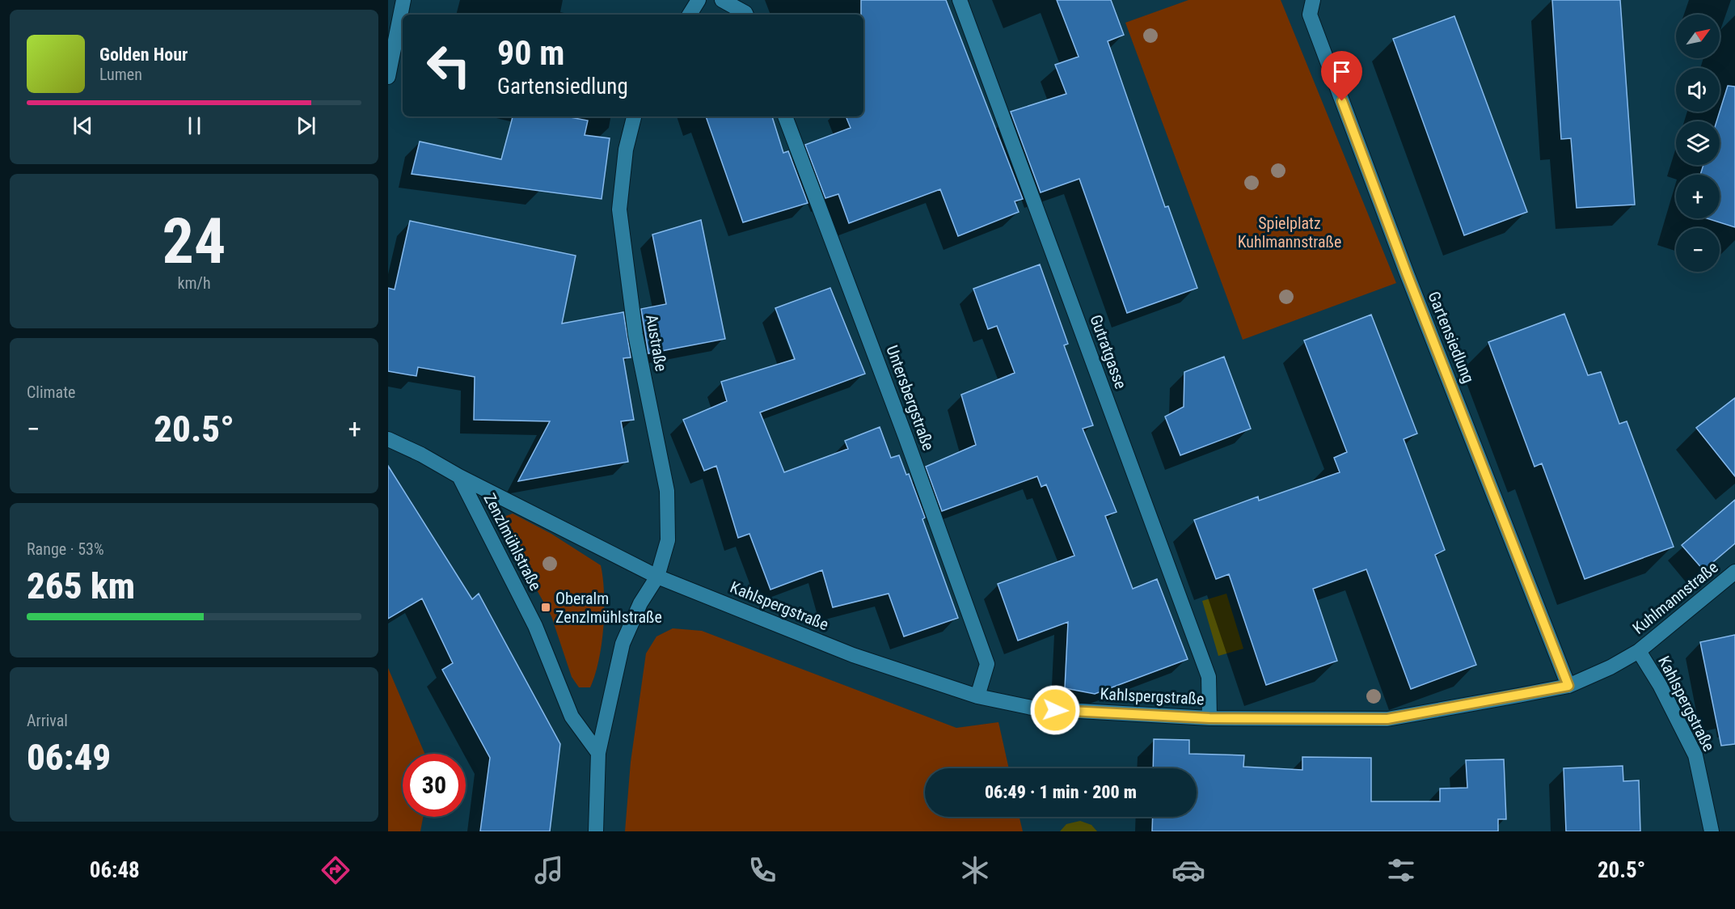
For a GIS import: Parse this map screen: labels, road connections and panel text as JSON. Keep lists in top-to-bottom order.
{
  "streets": {
    "street": [
      "Gartensiedlung",
      "Austraße",
      "Gutratgasse",
      "Untersbergstraße",
      "Zenzlmühlstraße",
      "Kuhlmannstraße",
      "Kahlspergstraße"
    ]
  },
  "crossings": [
    ["Gartensiedlung", "Kahlspergstraße"],
    ["Austraße", "Zenzlmühlstraße"],
    ["Austraße", "Kahlspergstraße"],
    ["Gutratgasse", "Kahlspergstraße"],
    ["Untersbergstraße", "Kahlspergstraße"],
    ["Zenzlmühlstraße", "Kahlspergstraße"],
    ["Kuhlmannstraße", "Kahlspergstraße"]
  ],
  "parks": ["Spielplatz Kuhlmannstraße"],
  "places": {
    "transit": ["Oberalm Zenzlmühlstraße"]
  },
  "north": "top right",
  "page": {
    "map_buttons": ["+", "−"],
    "turn": ["90 m", "Gartensiedlung"],
    "song": ["Golden Hour", "Lumen"],
    "tile": [
      ["24", "km/h"],
      "Climate",
      ["Range · 53%", "265 km"],
      ["Arrival", "06:49"]
    ],
    "heat": ["−", "20.5°", "+"],
    "limit": "30",
    "trip": "06:49 · 1 min · 200 m",
    "tabs": ["06:48", "20.5°"]
  }
}
